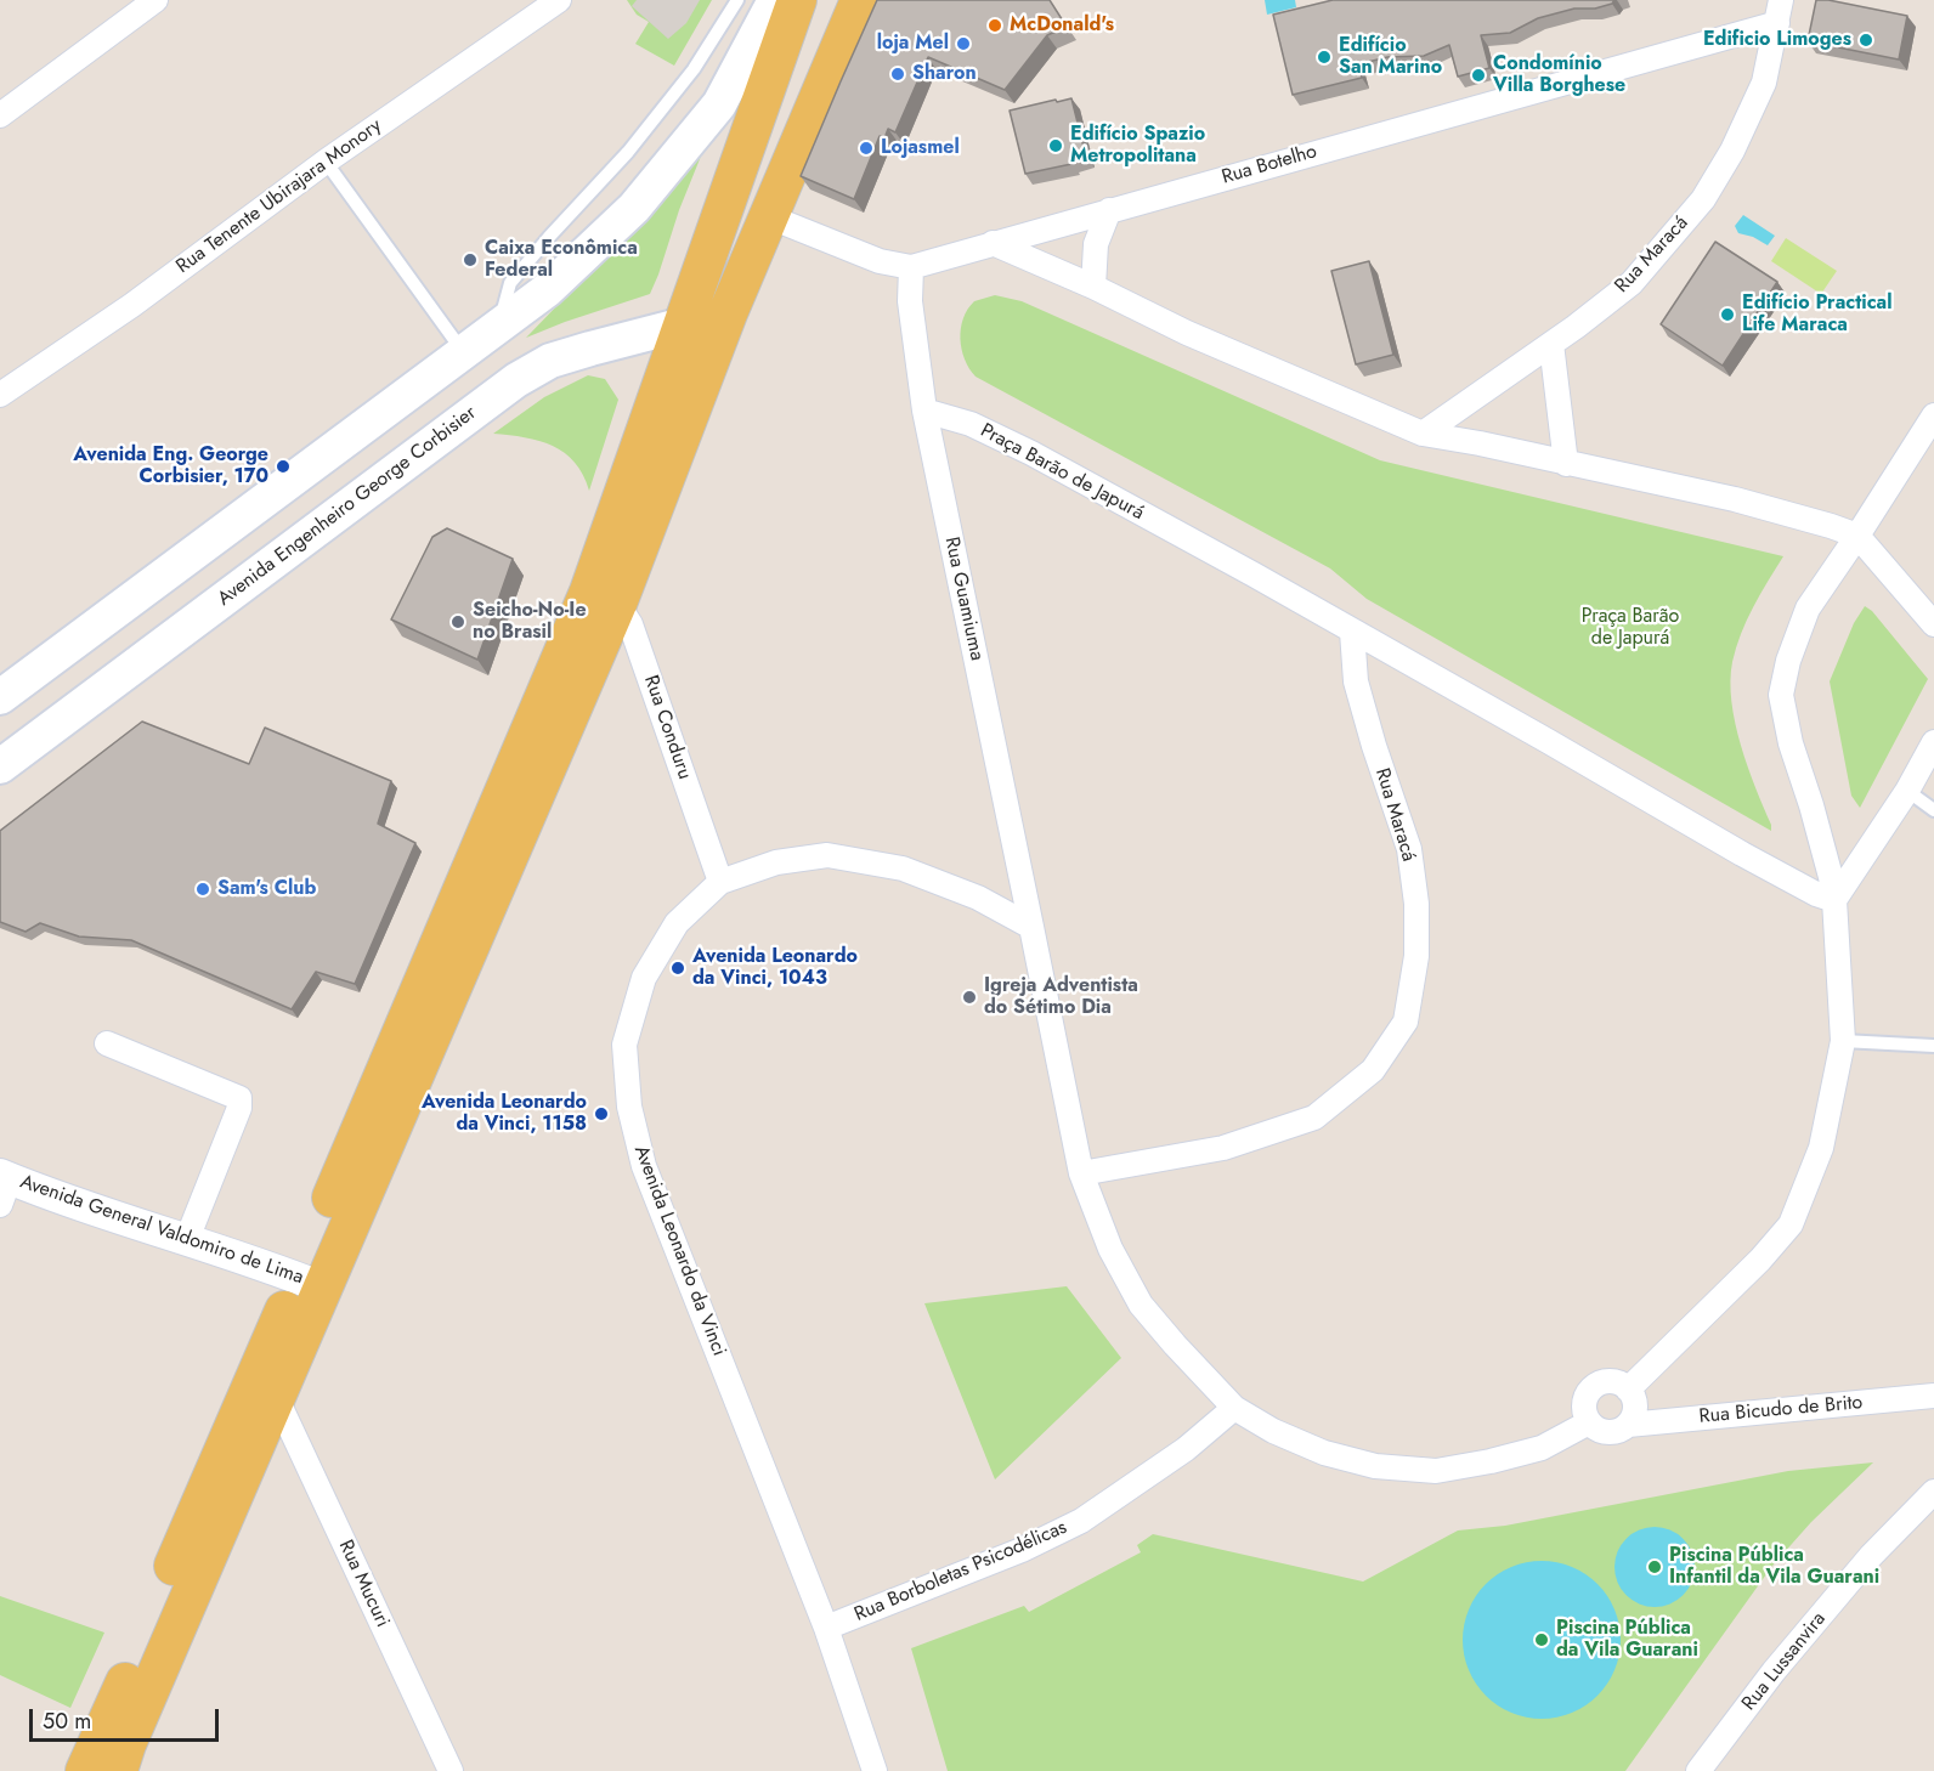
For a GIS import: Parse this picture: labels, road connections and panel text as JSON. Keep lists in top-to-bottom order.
{
  "streets": {
    "main road": ["Avenida Engenheiro George Corbisier"],
    "street": [
      "Rua Botelho",
      "Rua Tenente Ubirajara Monory",
      "Rua Maracá",
      "Praça Barão de Japurá",
      "Rua Guamiuma",
      "Rua Conduru",
      "Avenida General Valdomiro de Lima",
      "Avenida Leonardo da Vinci",
      "Rua Bicudo de Brito",
      "Rua Borboletas Psicodélicas",
      "Rua Mucuri",
      "Rua Lussanvira"
    ]
  },
  "crossings": [
    ["Rua Botelho", "Rua Maracá"],
    ["Rua Botelho", "Rua Guamiuma"],
    ["Rua Maracá", "Praça Barão de Japurá"],
    ["Praça Barão de Japurá", "Rua Guamiuma"],
    ["Rua Guamiuma", "Avenida Leonardo da Vinci"],
    ["Rua Conduru", "Avenida Leonardo da Vinci"],
    ["Avenida Leonardo da Vinci", "Rua Borboletas Psicodélicas"]
  ],
  "parks": ["Praça Barão de Japurá"],
  "places": [
    "McDonald's",
    "Edificio Limoges",
    "loja Mel",
    "Edifício San Marino",
    "Sharon",
    "Condomínio Villa Borghese",
    "Edifício Spazio Metropolitana",
    "Lojasmel",
    "Caixa Econômica Federal",
    "Edifício Practical Life Maraca",
    "Avenida Eng. George Corbisier, 170",
    "Seicho-No-Ie no Brasil",
    "Sam's Club",
    "Avenida Leonardo da Vinci, 1043",
    "Igreja Adventista do Sétimo Dia",
    "Avenida Leonardo da Vinci, 1158",
    "Piscina Pública Infantil da Vila Guarani",
    "Piscina Pública da Vila Guarani"
  ],
  "scale_bar": "50 m"
}
